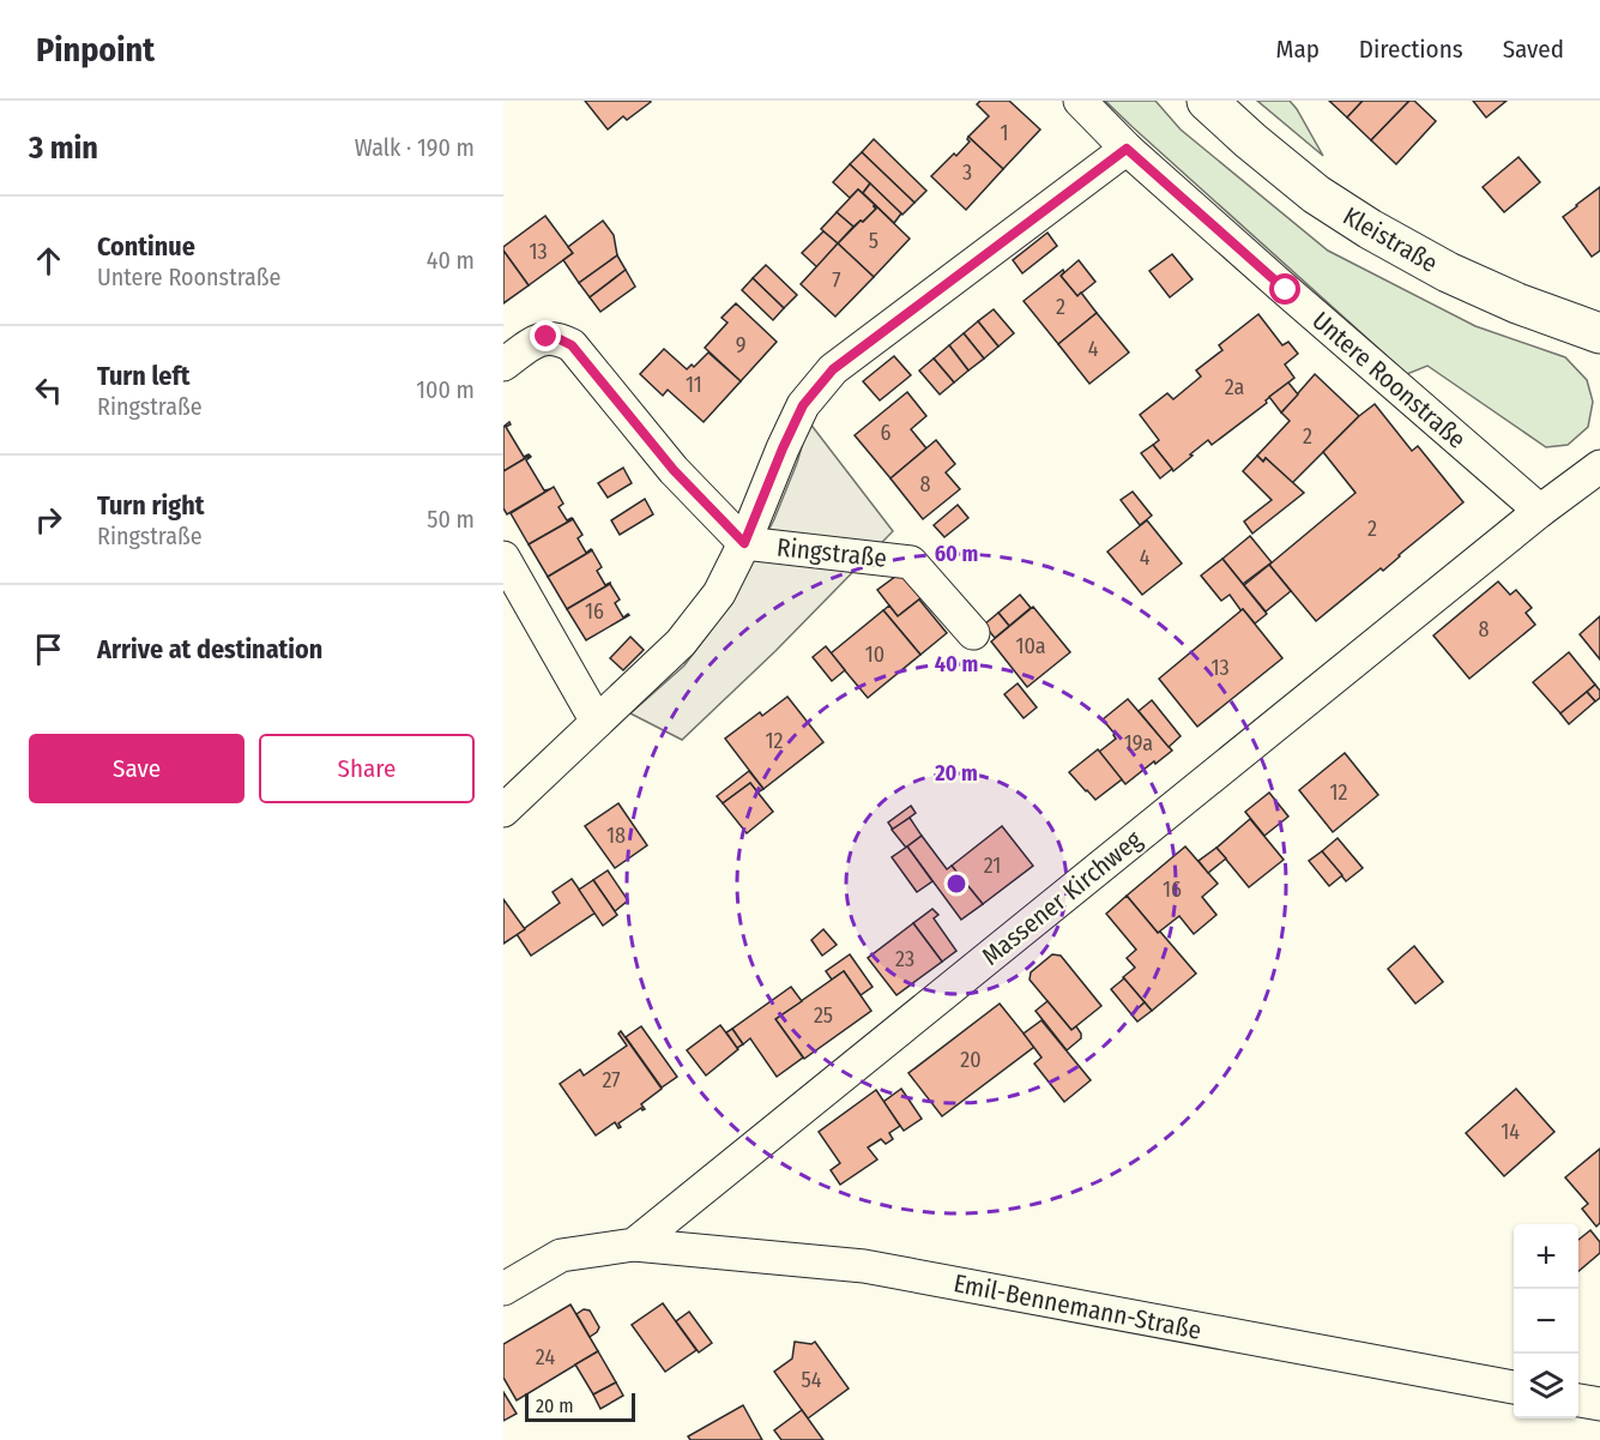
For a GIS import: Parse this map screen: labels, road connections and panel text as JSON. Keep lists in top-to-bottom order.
{
  "streets": {
    "main road": ["Kleistraße"],
    "street": [
      "Untere Roonstraße",
      "Ringstraße",
      "Massener Kirchweg",
      "Emil-Bennemann-Straße"
    ]
  },
  "crossings": [
    ["Untere Roonstraße", "Ringstraße"],
    ["Untere Roonstraße", "Massener Kirchweg"],
    ["Massener Kirchweg", "Emil-Bennemann-Straße"]
  ],
  "house_numbers": [
    "1",
    "3",
    "5",
    "13",
    "7",
    "2",
    "9",
    "4",
    "11",
    "2a",
    "6",
    "2",
    "8",
    "2",
    "4",
    "16",
    "8",
    "10a",
    "10",
    "13",
    "12",
    "19a",
    "12",
    "18",
    "21",
    "16",
    "23",
    "25",
    "20",
    "27",
    "14",
    "24",
    "54"
  ],
  "scale_bar": "20 m",
  "page": {
    "header": "Pinpoint",
    "nav": ["Map", "Directions", "Saved"],
    "heading": ["3 min", "Walk · 190 m"],
    "list": [
      ["Continue", "Untere Roonstraße", "40 m"],
      ["Turn left", "Ringstraße", "100 m"],
      ["Turn right", "Ringstraße", "50 m"],
      "Arrive at destination"
    ],
    "buttons": ["Save", "Share"],
    "map_buttons": ["+", "−"],
    "scale": "20 m"
  },
  "rings": ["60 m", "40 m", "20 m"]
}
